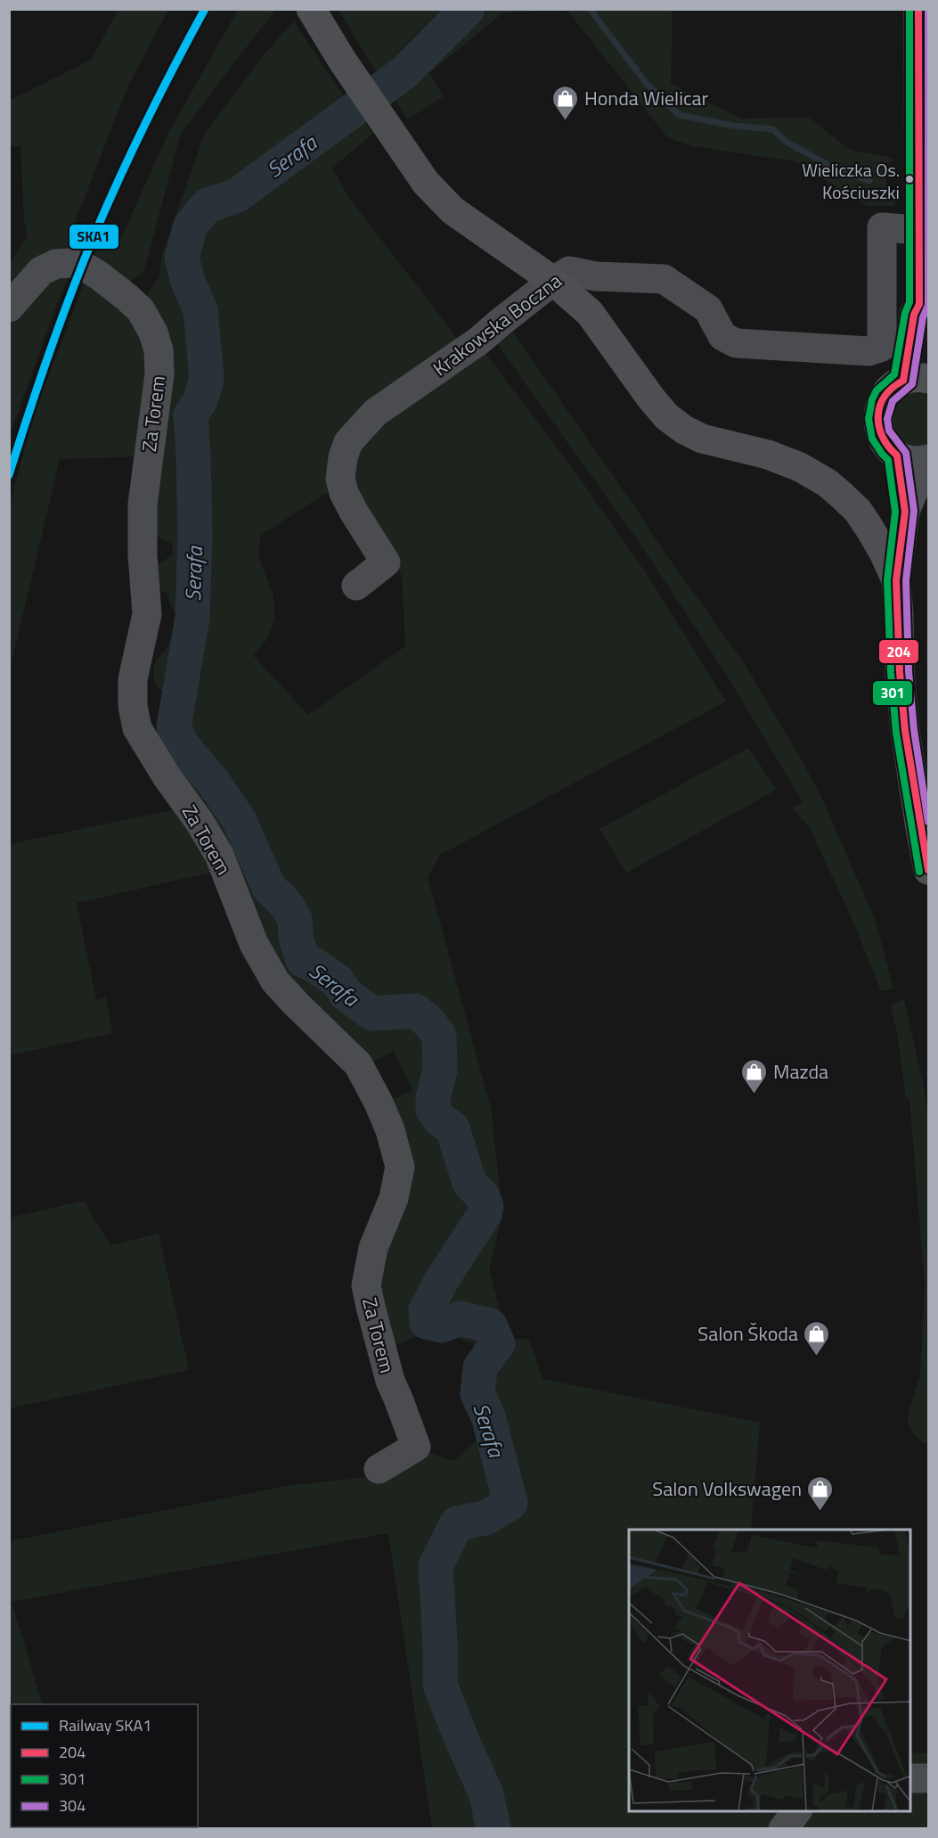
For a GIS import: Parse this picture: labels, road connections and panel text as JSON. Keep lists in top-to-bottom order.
{
  "streets": {
    "street": ["Krakowska Boczna", "Za Torem"]
  },
  "water": ["Serafa"],
  "places": {
    "shop": [
      "Honda Wielicar",
      "Mazda",
      "Salon Škoda",
      "Salon Volkswagen"
    ],
    "other": ["Wieliczka Os. Kościuszki"]
  },
  "lines": [
    "rail line SKA1",
    "transit line 204",
    "transit line 301",
    "transit line 304"
  ],
  "legend": [
    "Railway SKA1",
    "204",
    "301",
    "304"
  ]
}
